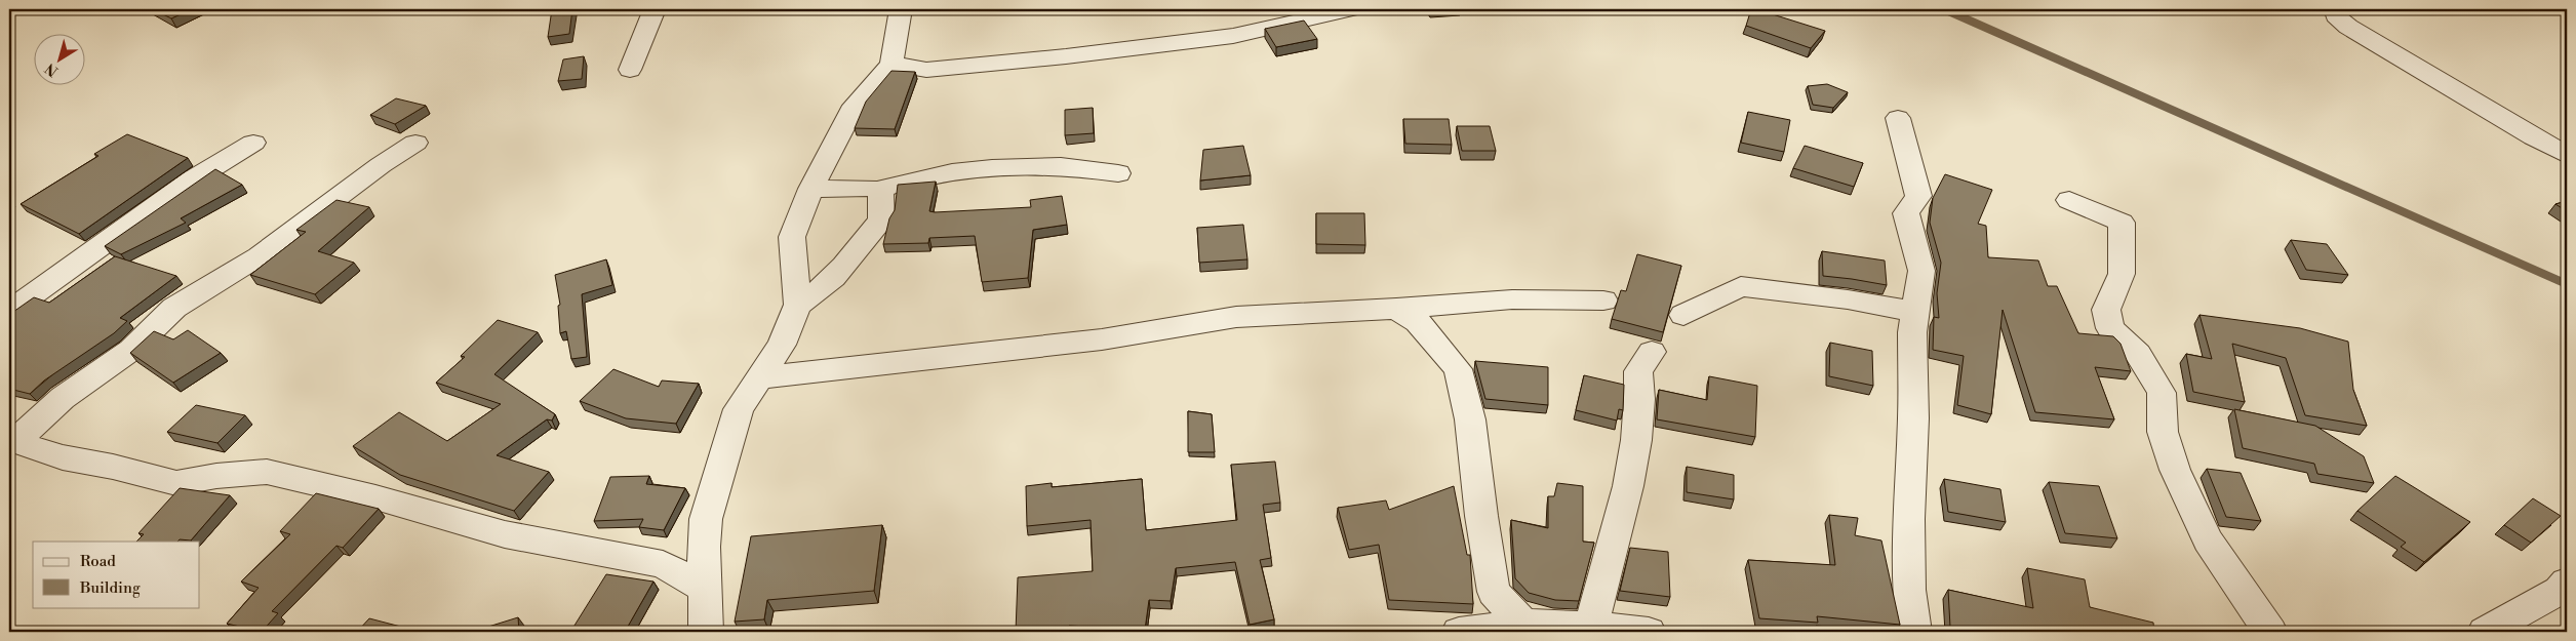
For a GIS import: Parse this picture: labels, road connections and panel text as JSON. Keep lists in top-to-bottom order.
{
  "legend": ["Road", "Building"],
  "north": "bottom left"
}
